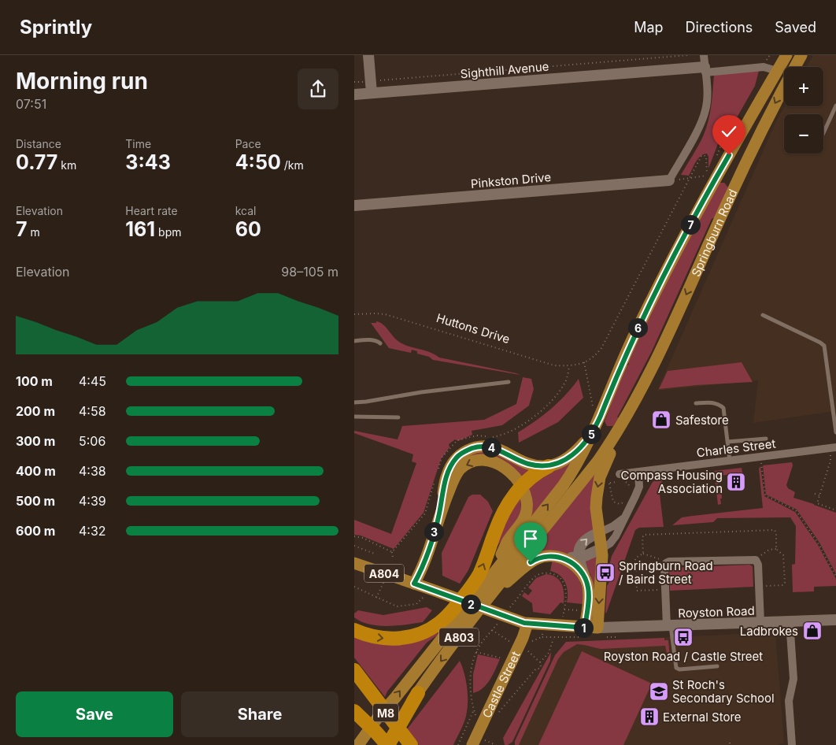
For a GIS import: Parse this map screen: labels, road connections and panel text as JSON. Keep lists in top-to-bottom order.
{
  "streets": {
    "highway": ["M8"],
    "main road": [
      "Springburn Road",
      "A804",
      "A803",
      "Castle Street"
    ],
    "street": [
      "Sighthill Avenue",
      "Pinkston Drive",
      "Charles Street",
      "Royston Road"
    ],
    "path": ["Huttons Drive"]
  },
  "crossings": [
    ["Sighthill Avenue", "Springburn Road"],
    ["Springburn Road", "A803"],
    ["A804", "A803"],
    ["A804", "Castle Street"],
    ["A803", "M8"]
  ],
  "places": {
    "shop": ["Safestore", "Ladbrokes"],
    "building": ["Compass Housing Association", "External Store"],
    "bus stop": ["Springburn Road / Baird Street", "Royston Road / Castle Street"],
    "school or university": ["St Roch's Secondary School"]
  },
  "page": {
    "header": "Sprintly",
    "nav": ["Map", "Directions", "Saved"],
    "heading": ["Morning run", "07:51"],
    "map_buttons": ["+", "−"],
    "stats": [
      ["Distance", "0.77 km"],
      ["Time", "3:43"],
      ["Pace", "4:50 /km"],
      ["Elevation", "7 m"],
      ["Heart rate", "161 bpm"],
      ["kcal", "60"]
    ],
    "pins": [
      "7",
      "6",
      "5",
      "4",
      "3",
      "2",
      "1"
    ],
    "chart": ["Elevation", "98–105 m"],
    "list": [
      {
        "name": "100 m",
        "note": "4:45"
      },
      {
        "name": "200 m",
        "note": "4:58"
      },
      {
        "name": "300 m",
        "note": "5:06"
      },
      {
        "name": "400 m",
        "note": "4:38"
      },
      {
        "name": "500 m",
        "note": "4:39"
      },
      {
        "name": "600 m",
        "note": "4:32"
      }
    ],
    "buttons": ["Save", "Share"]
  }
}
